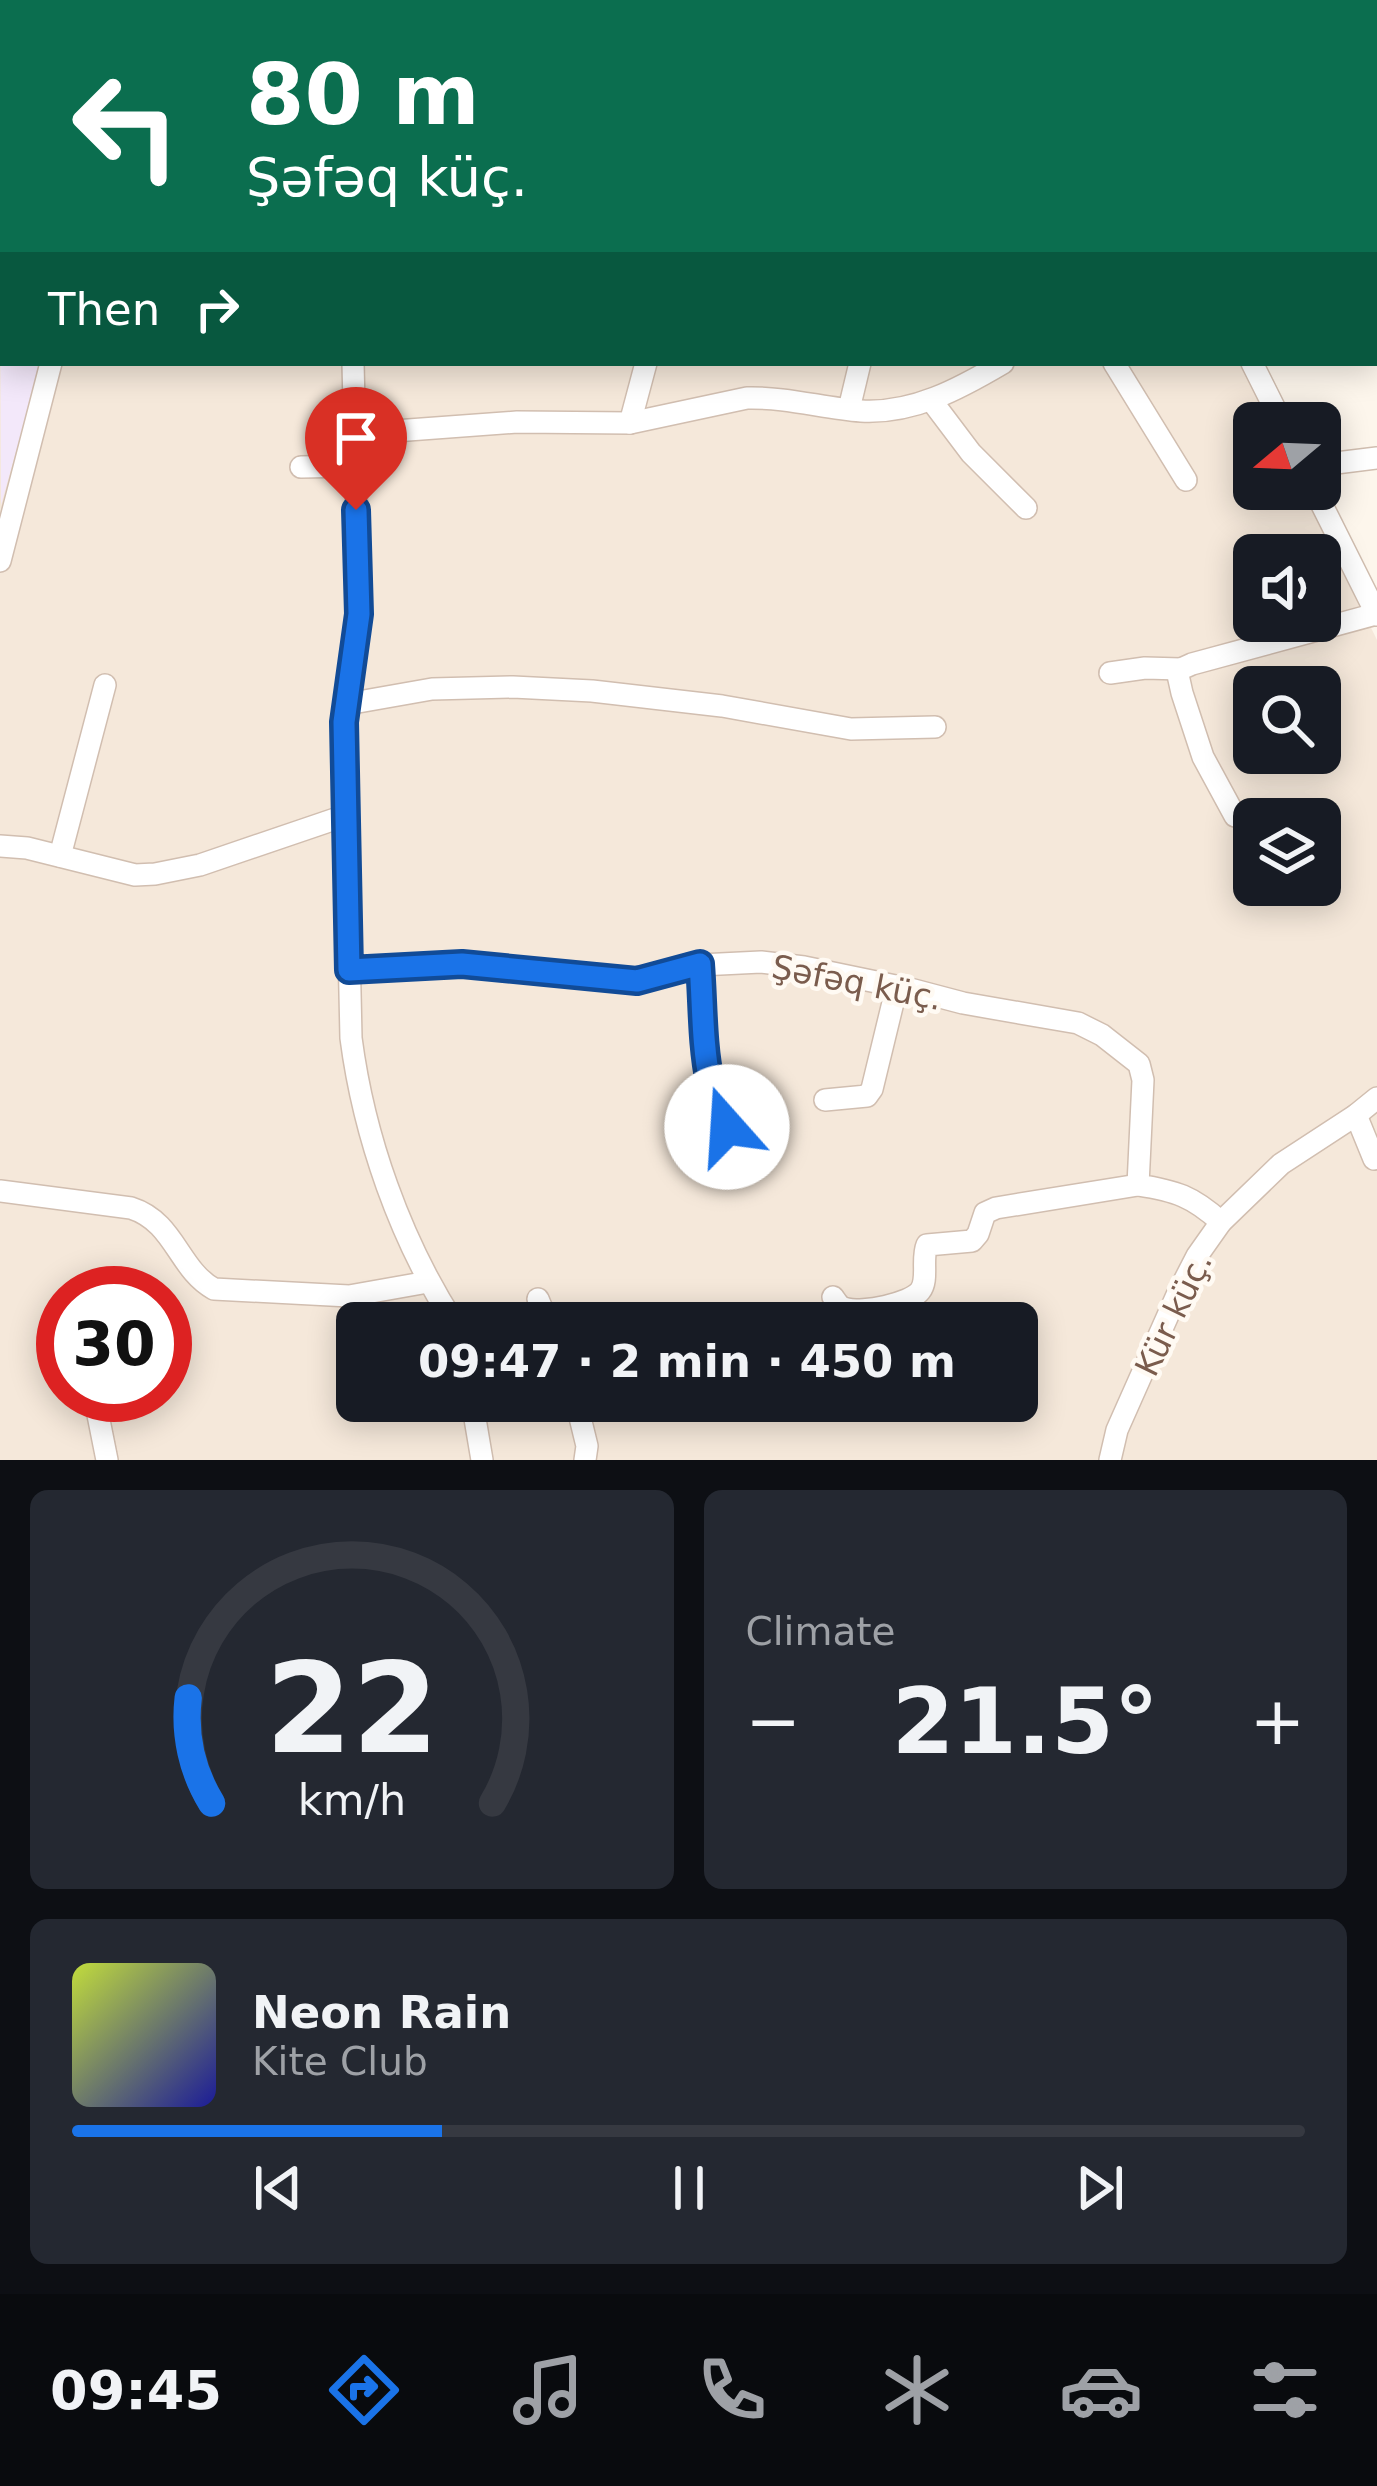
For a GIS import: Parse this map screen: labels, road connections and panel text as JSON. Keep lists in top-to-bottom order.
{
  "streets": {
    "street": ["Şəfəq küç.", "Kür küç."]
  },
  "north": "left",
  "page": {
    "turn": ["80 m", "Şəfəq küç."],
    "then": "Then",
    "limit": "30",
    "trip": "09:47 · 2 min · 450 m",
    "tile": "Climate",
    "heat": ["−", "21.5°", "+"],
    "song": ["Neon Rain", "Kite Club"],
    "tabs": "09:45",
    "gauge": ["22", "km/h"]
  }
}
